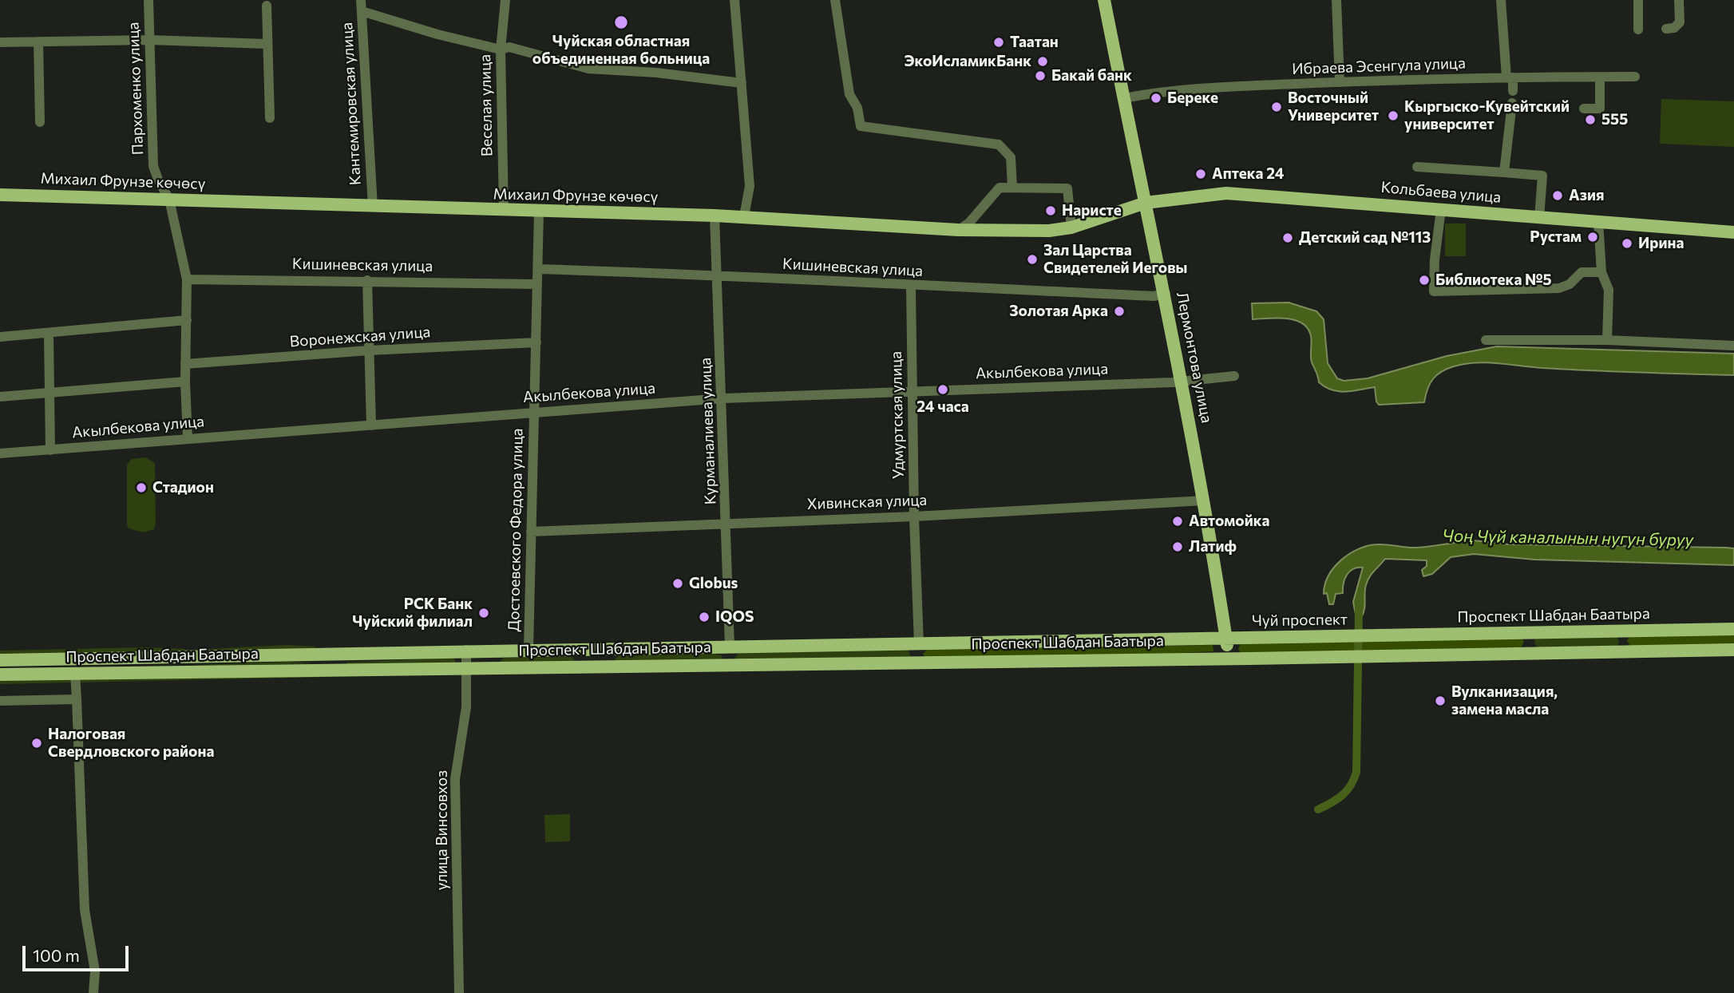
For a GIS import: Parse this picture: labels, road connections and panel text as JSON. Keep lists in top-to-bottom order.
{
  "streets": {
    "main road": [
      "Михаил Фрунзе көчөсү",
      "Кольбаева улица",
      "Лермонтова улица",
      "Проспект Шабдан Баатыра",
      "Чуй проспект"
    ],
    "street": [
      "Ибраева Эсенгула улица",
      "Пархоменко улица",
      "Кантемировская улица",
      "Веселая улица",
      "Кишиневская улица",
      "Воронежская улица",
      "Акылбекова улица",
      "Удмуртская улица",
      "Курманалиева улица",
      "Хивинская улица",
      "Достоевского Федора улица",
      "улица Винсовхоз"
    ]
  },
  "crossings": [
    ["Ибраева Эсенгула улица", "Лермонтова улица"],
    ["Пархоменко улица", "Михаил Фрунзе көчөсү"],
    ["Пархоменко улица", "Кишиневская улица"],
    ["Пархоменко улица", "Воронежская улица"],
    ["Пархоменко улица", "Акылбекова улица"],
    ["Кантемировская улица", "Михаил Фрунзе көчөсү"],
    ["Веселая улица", "Михаил Фрунзе көчөсү"],
    ["Михаил Фрунзе көчөсү", "Кольбаева улица"],
    ["Михаил Фрунзе көчөсү", "Лермонтова улица"],
    ["Михаил Фрунзе көчөсү", "Курманалиева улица"],
    ["Михаил Фрунзе көчөсү", "Достоевского Федора улица"],
    ["Кольбаева улица", "Лермонтова улица"],
    ["Кишиневская улица", "Лермонтова улица"],
    ["Кишиневская улица", "Удмуртская улица"],
    ["Кишиневская улица", "Курманалиева улица"],
    ["Кишиневская улица", "Достоевского Федора улица"],
    ["Воронежская улица", "Достоевского Федора улица"],
    ["Лермонтова улица", "Акылбекова улица"],
    ["Лермонтова улица", "Хивинская улица"],
    ["Лермонтова улица", "Проспект Шабдан Баатыра"],
    ["Лермонтова улица", "Чуй проспект"],
    ["Акылбекова улица", "Удмуртская улица"],
    ["Акылбекова улица", "Курманалиева улица"],
    ["Акылбекова улица", "Достоевского Федора улица"],
    ["Удмуртская улица", "Хивинская улица"],
    ["Удмуртская улица", "Проспект Шабдан Баатыра"],
    ["Курманалиева улица", "Хивинская улица"],
    ["Курманалиева улица", "Проспект Шабдан Баатыра"],
    ["Хивинская улица", "Достоевского Федора улица"],
    ["Достоевского Федора улица", "Проспект Шабдан Баатыра"],
    ["Проспект Шабдан Баатыра", "Чуй проспект"],
    ["Проспект Шабдан Баатыра", "улица Винсовхоз"]
  ],
  "water": ["Чоң Чүй каналынын нугун буруу"],
  "places": [
    "Чуйская областная объединенная больница",
    "Таатан",
    "ЭкоИсламикБанк",
    "Бакай банк",
    "Береке",
    "Восточный Университет",
    "Кыргыско-Кувейтский университет",
    "555",
    "Аптека 24",
    "Азия",
    "Наристе",
    "Рустам",
    "Детский сад №113",
    "Ирина",
    "Зал Царства Свидетелей Иеговы",
    "Библиотека №5",
    "Золотая Арка",
    "24 часа",
    "Стадион",
    "Автомойка",
    "Латиф",
    "Globus",
    "РСК Банк Чуйский филиал",
    "IQOS",
    "Вулканизация, замена масла",
    "Налоговая Свердловского района"
  ],
  "scale_bar": "100 m"
}
